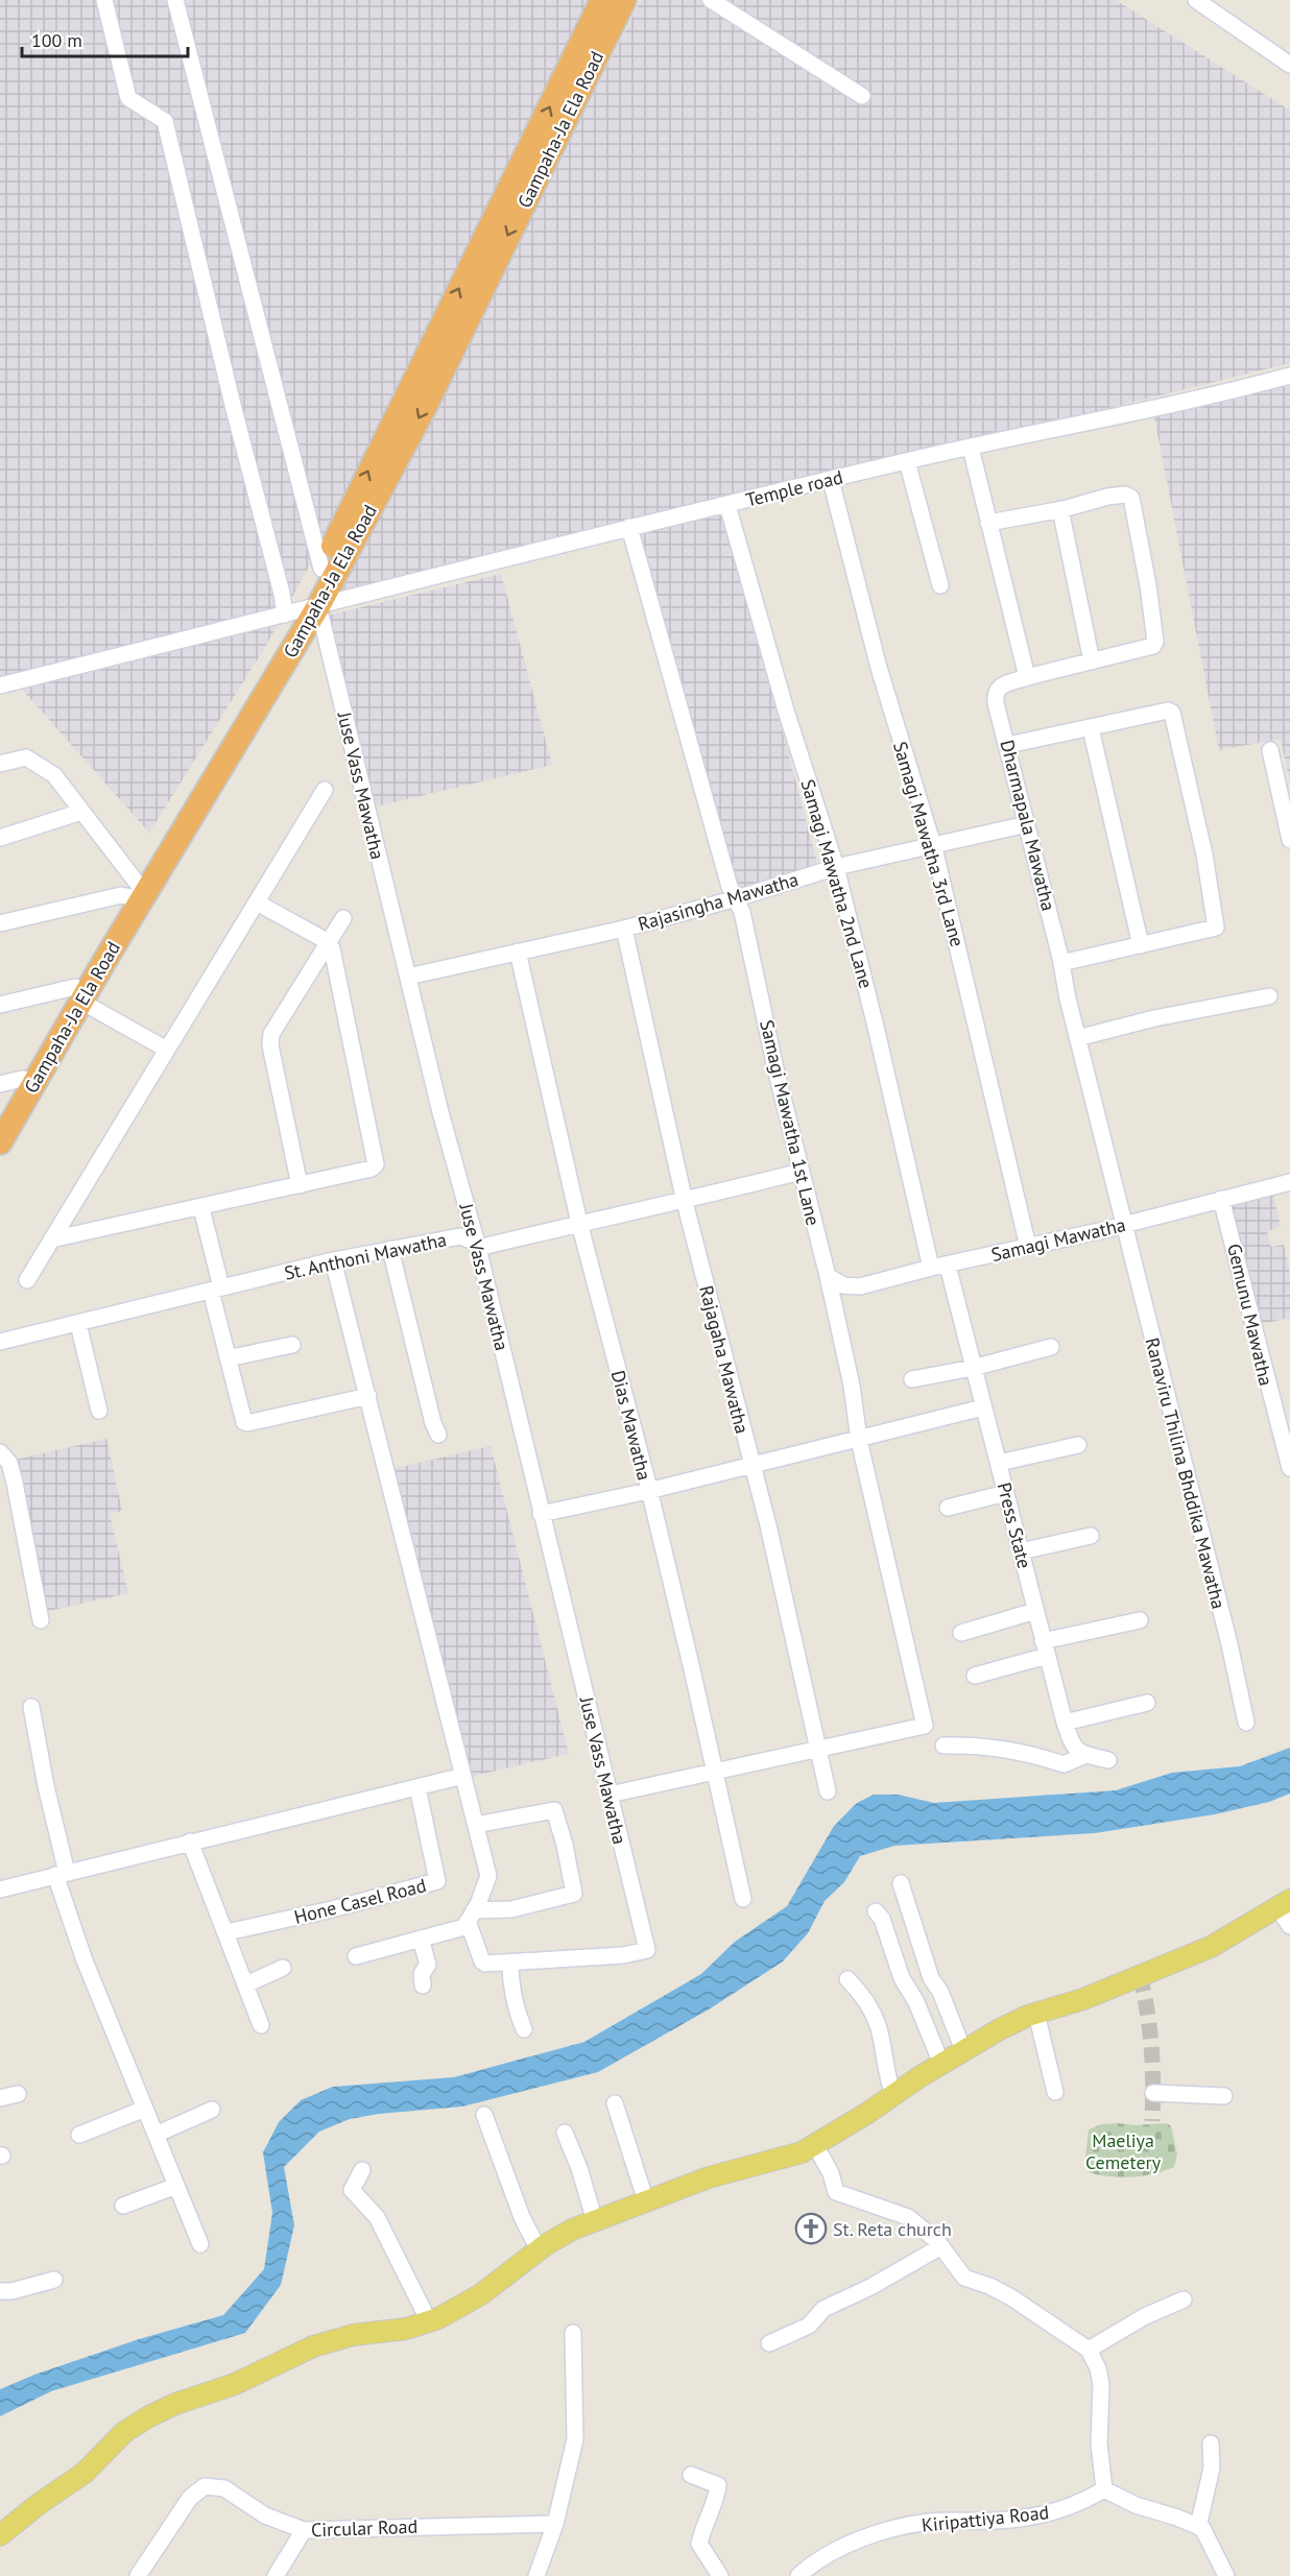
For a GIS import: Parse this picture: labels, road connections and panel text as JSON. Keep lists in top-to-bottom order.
{
  "streets": {
    "highway": ["Gampaha-Ja Ela Road"],
    "street": [
      "Temple road",
      "Juse Vass Mawatha",
      "Dharmapala Mawatha",
      "Samagi Mawatha 3rd Lane",
      "Samagi Mawatha 2nd Lane",
      "Rajasingha Mawatha",
      "Samagi Mawatha 1st Lane",
      "Samagi Mawatha",
      "St. Anthoni Mawatha",
      "Gemunu Mawatha",
      "Rajagaha Mawatha",
      "Dias Mawatha",
      "Ranaviru Thilina Bhddika Mawatha",
      "Press State",
      "Hone Casel Road",
      "Kiripattiya Road",
      "Circular Road"
    ]
  },
  "crossings": [
    ["Gampaha-Ja Ela Road", "Temple road"],
    ["Gampaha-Ja Ela Road", "Juse Vass Mawatha"],
    ["Temple road", "Juse Vass Mawatha"],
    ["Temple road", "Samagi Mawatha 3rd Lane"],
    ["Temple road", "Samagi Mawatha 2nd Lane"],
    ["Temple road", "Samagi Mawatha 1st Lane"],
    ["Juse Vass Mawatha", "Rajasingha Mawatha"],
    ["Juse Vass Mawatha", "St. Anthoni Mawatha"],
    ["Dharmapala Mawatha", "Rajasingha Mawatha"],
    ["Dharmapala Mawatha", "Samagi Mawatha"],
    ["Dharmapala Mawatha", "Ranaviru Thilina Bhddika Mawatha"],
    ["Samagi Mawatha 3rd Lane", "Rajasingha Mawatha"],
    ["Samagi Mawatha 3rd Lane", "Samagi Mawatha"],
    ["Samagi Mawatha 2nd Lane", "Rajasingha Mawatha"],
    ["Samagi Mawatha 2nd Lane", "Samagi Mawatha"],
    ["Rajasingha Mawatha", "Samagi Mawatha 1st Lane"],
    ["Rajasingha Mawatha", "Rajagaha Mawatha"],
    ["Rajasingha Mawatha", "Dias Mawatha"],
    ["Samagi Mawatha 1st Lane", "Samagi Mawatha"],
    ["Samagi Mawatha 1st Lane", "Rajagaha Mawatha"],
    ["Samagi Mawatha", "Gemunu Mawatha"],
    ["Samagi Mawatha", "Ranaviru Thilina Bhddika Mawatha"],
    ["Samagi Mawatha", "Press State"]
  ],
  "parks": ["Maeliya Cemetery"],
  "places": {
    "church": ["St. Reta church"]
  },
  "scale_bar": "100 m"
}
